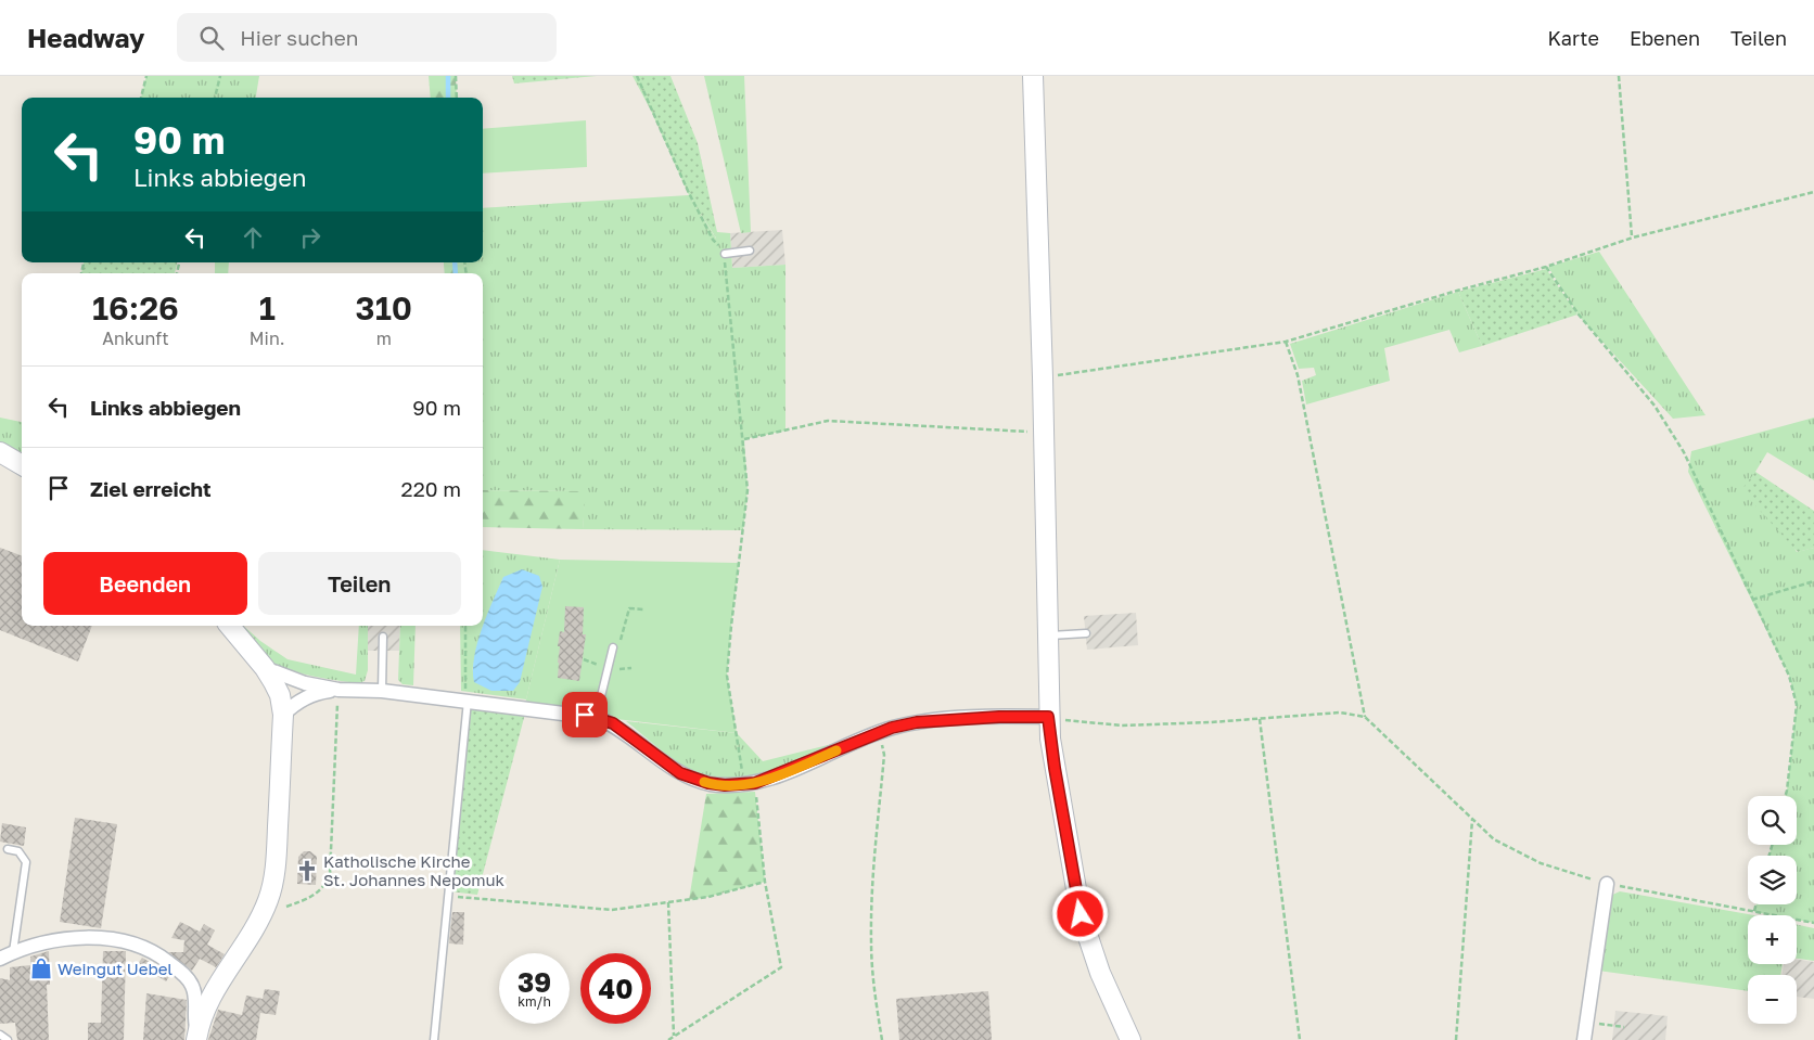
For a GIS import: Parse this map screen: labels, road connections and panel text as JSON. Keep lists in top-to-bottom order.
{
  "places": {
    "church": ["Katholische Kirche St. Johannes Nepomuk"],
    "shop": ["Weingut Uebel"]
  },
  "page": {
    "header": "Headway",
    "search": "Hier suchen",
    "nav": ["Karte", "Ebenen", "Teilen"],
    "turn": ["90 m", "Links abbiegen"],
    "eta": [
      "16:26",
      "Ankunft",
      "1",
      "Min.",
      "310",
      "m"
    ],
    "list": [
      {
        "name": "Links abbiegen",
        "value": "90 m"
      },
      {
        "name": "Ziel erreicht",
        "value": "220 m"
      }
    ],
    "buttons": ["Beenden", "Teilen"],
    "map_buttons": ["+", "−"],
    "speed": "39 km/h",
    "limit": "40"
  }
}
